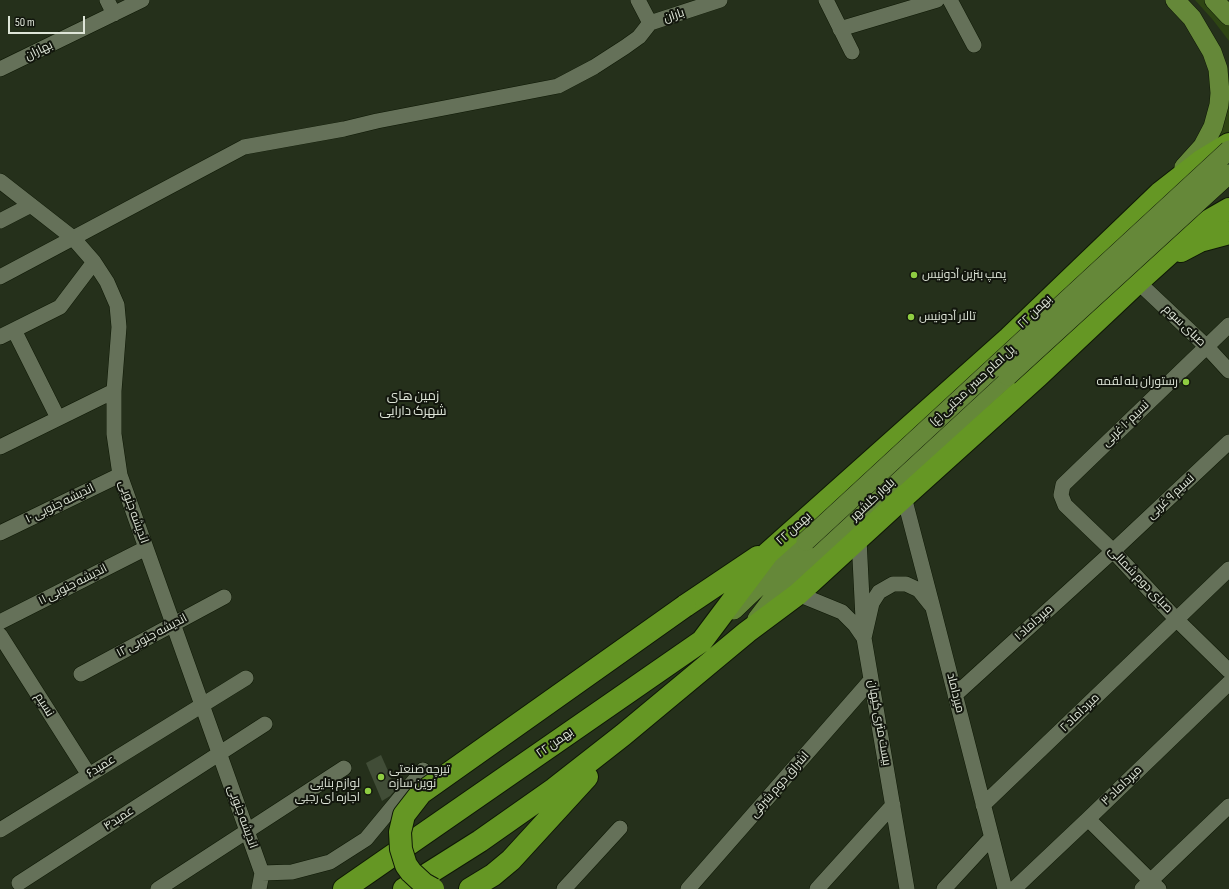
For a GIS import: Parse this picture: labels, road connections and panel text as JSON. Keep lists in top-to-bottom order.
{
  "streets": {
    "highway": ["۲۲ بهمن"],
    "main road": ["پل امام حسن مجتبی (ع)", "بلوار گلشهر"],
    "street": [
      "باران",
      "بهاران",
      "صبای سوم",
      "نسیم ۱۰ غربی",
      "نسیم ۹ غربی",
      "اندیشه جنوبی ۱۰",
      "اندیشه جنوبی",
      "صبای دوم شمالی",
      "اندیشه جنوبی ۱۱",
      "میرداماد ۱",
      "اندیشه جنوبی ۱۲",
      "میرداماد",
      "نسیم",
      "میرداماد ۲",
      "بیست متری کیهان",
      "عمید۶",
      "اشراق دوم شرقی",
      "میرداماد ۳",
      "عمید۴"
    ]
  },
  "crossings": [
    ["۲۲ بهمن", "پل امام حسن مجتبی (ع)"],
    ["صبای سوم", "نسیم ۱۰ غربی"],
    ["پل امام حسن مجتبی (ع)", "بلوار گلشهر"],
    ["نسیم ۱۰ غربی", "صبای دوم شمالی"],
    ["نسیم ۹ غربی", "صبای دوم شمالی"],
    ["نسیم ۹ غربی", "میرداماد ۱"],
    ["بلوار گلشهر", "بیست متری کیهان"],
    ["اندیشه جنوبی ۱۰", "اندیشه جنوبی"],
    ["اندیشه جنوبی", "اندیشه جنوبی ۱۱"],
    ["اندیشه جنوبی", "اندیشه جنوبی ۱۲"],
    ["اندیشه جنوبی", "عمید۶"],
    ["اندیشه جنوبی", "عمید۴"],
    ["صبای دوم شمالی", "میرداماد ۱"],
    ["صبای دوم شمالی", "میرداماد ۲"],
    ["میرداماد ۱", "میرداماد"],
    ["میرداماد", "میرداماد ۲"],
    ["نسیم", "عمید۶"],
    ["بیست متری کیهان", "اشراق دوم شرقی"]
  ],
  "districts": ["زمین های شهرک دارایی"],
  "places": [
    "پمپ بنزین آدونیس",
    "تالار آدونیس",
    "رستوران بله لقمه",
    "تیرچه صنعتی نوین سازه",
    "لوازم بنایی اجاره ای رجبی"
  ],
  "scale_bar": "50 m"
}
